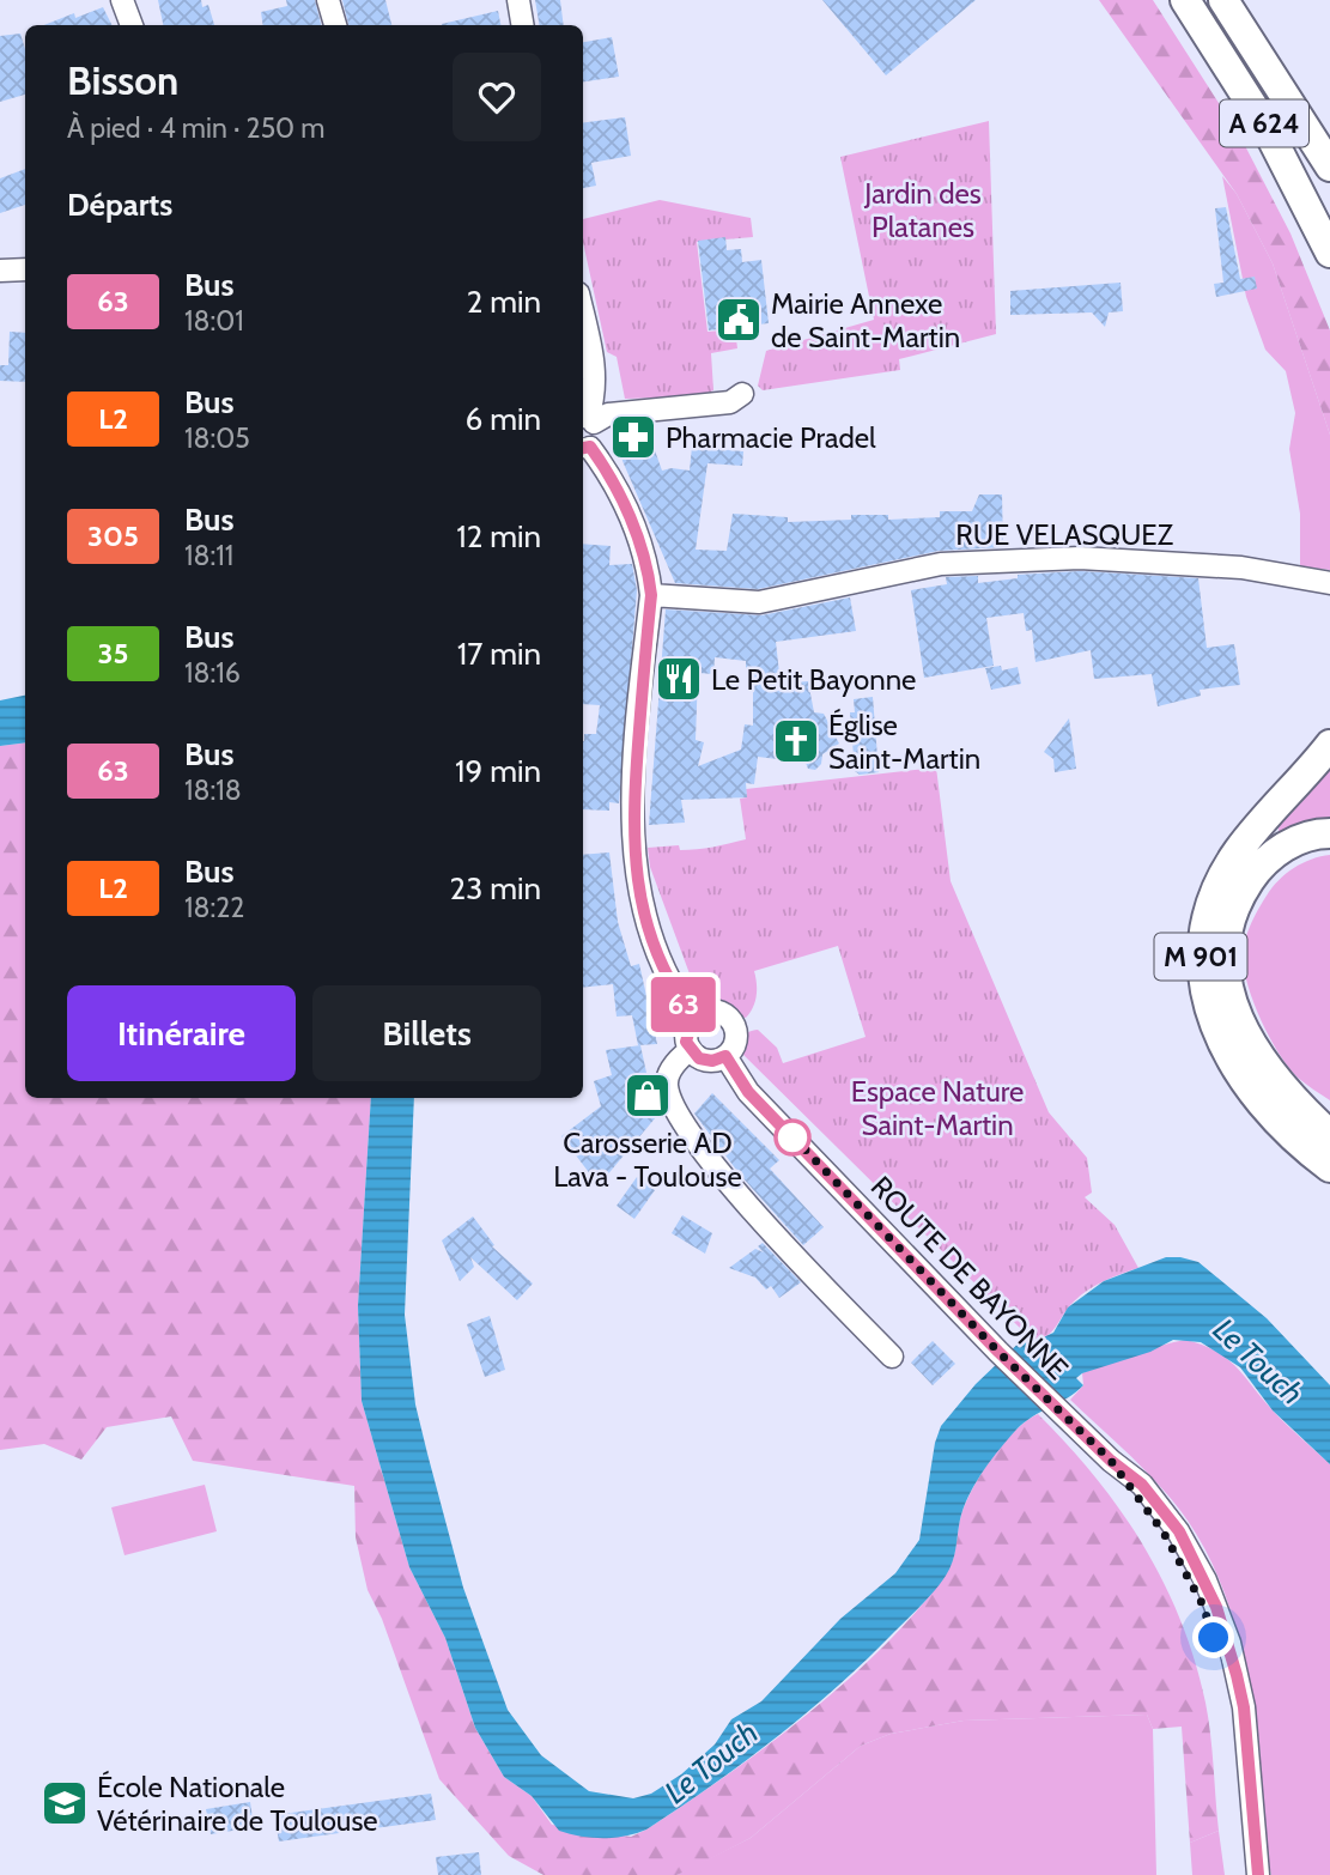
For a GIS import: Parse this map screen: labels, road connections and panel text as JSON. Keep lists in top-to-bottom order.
{
  "streets": {
    "highway": ["A 624", "M 901"],
    "street": ["RUE VELASQUEZ", "ROUTE DE BAYONNE"]
  },
  "water": ["Le Touch"],
  "parks": ["Jardin des Platanes", "Espace Nature Saint-Martin"],
  "places": {
    "public building": ["Mairie Annexe de Saint-Martin"],
    "pharmacy": ["Pharmacie Pradel"],
    "restaurant": ["Le Petit Bayonne"],
    "church": ["Église Saint-Martin"],
    "shop": ["Carosserie AD Lava - Toulouse"],
    "school or university": ["École Nationale Vétérinaire de Toulouse"]
  },
  "lines": ["bus line 63"],
  "page": {
    "on_map": "63",
    "heading": [
      ["Bisson", "À pied · 4 min · 250 m"],
      "Départs"
    ],
    "list": [
      {
        "mark": "63",
        "name": "Bus",
        "note": "18:01",
        "value": "2 min"
      },
      {
        "mark": "L2",
        "name": "Bus",
        "note": "18:05",
        "value": "6 min"
      },
      {
        "mark": "305",
        "name": "Bus",
        "note": "18:11",
        "value": "12 min"
      },
      {
        "mark": "35",
        "name": "Bus",
        "note": "18:16",
        "value": "17 min"
      },
      {
        "mark": "63",
        "name": "Bus",
        "note": "18:18",
        "value": "19 min"
      },
      {
        "mark": "L2",
        "name": "Bus",
        "note": "18:22",
        "value": "23 min"
      }
    ],
    "buttons": ["Itinéraire", "Billets"]
  }
}
